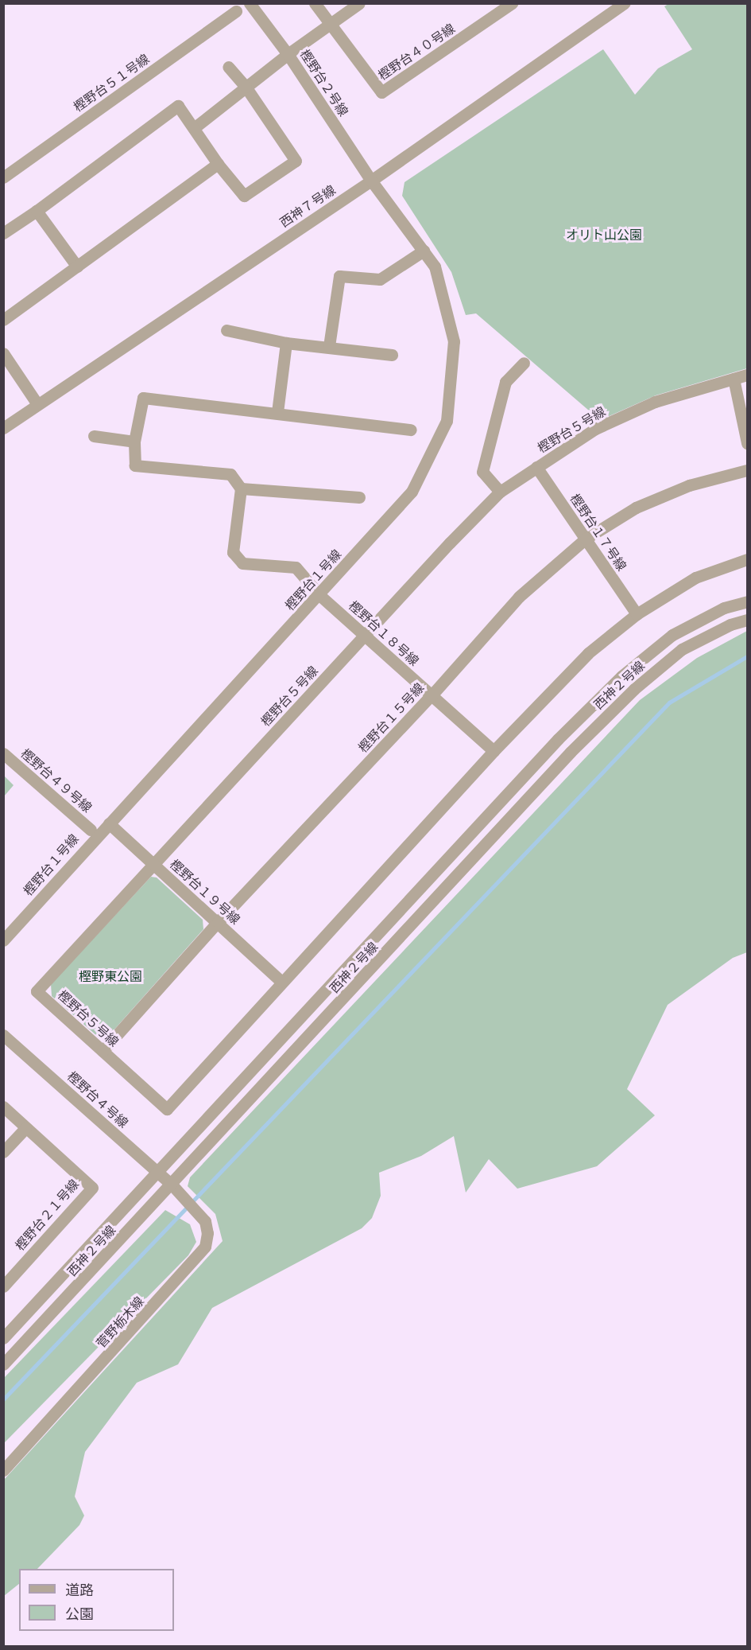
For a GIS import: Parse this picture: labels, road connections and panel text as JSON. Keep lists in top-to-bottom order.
{
  "streets": {
    "street": [
      "樫野台４０号線",
      "樫野台５１号線",
      "樫野台２号線",
      "西神７号線",
      "樫野台５号線",
      "樫野台１７号線",
      "樫野台１号線",
      "樫野台１８号線",
      "西神２号線",
      "樫野台１５号線",
      "樫野台４９号線",
      "樫野台１９号線",
      "樫野台４号線",
      "樫野台２１号線",
      "菅野栃木線"
    ]
  },
  "crossings": [
    ["樫野台２号線", "西神７号線"],
    ["樫野台２号線", "樫野台１号線"],
    ["西神７号線", "樫野台１号線"],
    ["樫野台５号線", "樫野台１７号線"],
    ["樫野台５号線", "樫野台１８号線"],
    ["樫野台５号線", "樫野台１５号線"],
    ["樫野台５号線", "樫野台１９号線"],
    ["樫野台１７号線", "樫野台１５号線"],
    ["樫野台１号線", "樫野台１８号線"],
    ["樫野台１号線", "樫野台１９号線"],
    ["樫野台１８号線", "樫野台１５号線"],
    ["西神２号線", "樫野台４号線"],
    ["西神２号線", "菅野栃木線"],
    ["樫野台１５号線", "樫野台１９号線"],
    ["樫野台４号線", "菅野栃木線"]
  ],
  "parks": ["オリト山公園", "樫野東公園"],
  "legend": ["道路", "公園"]
}
